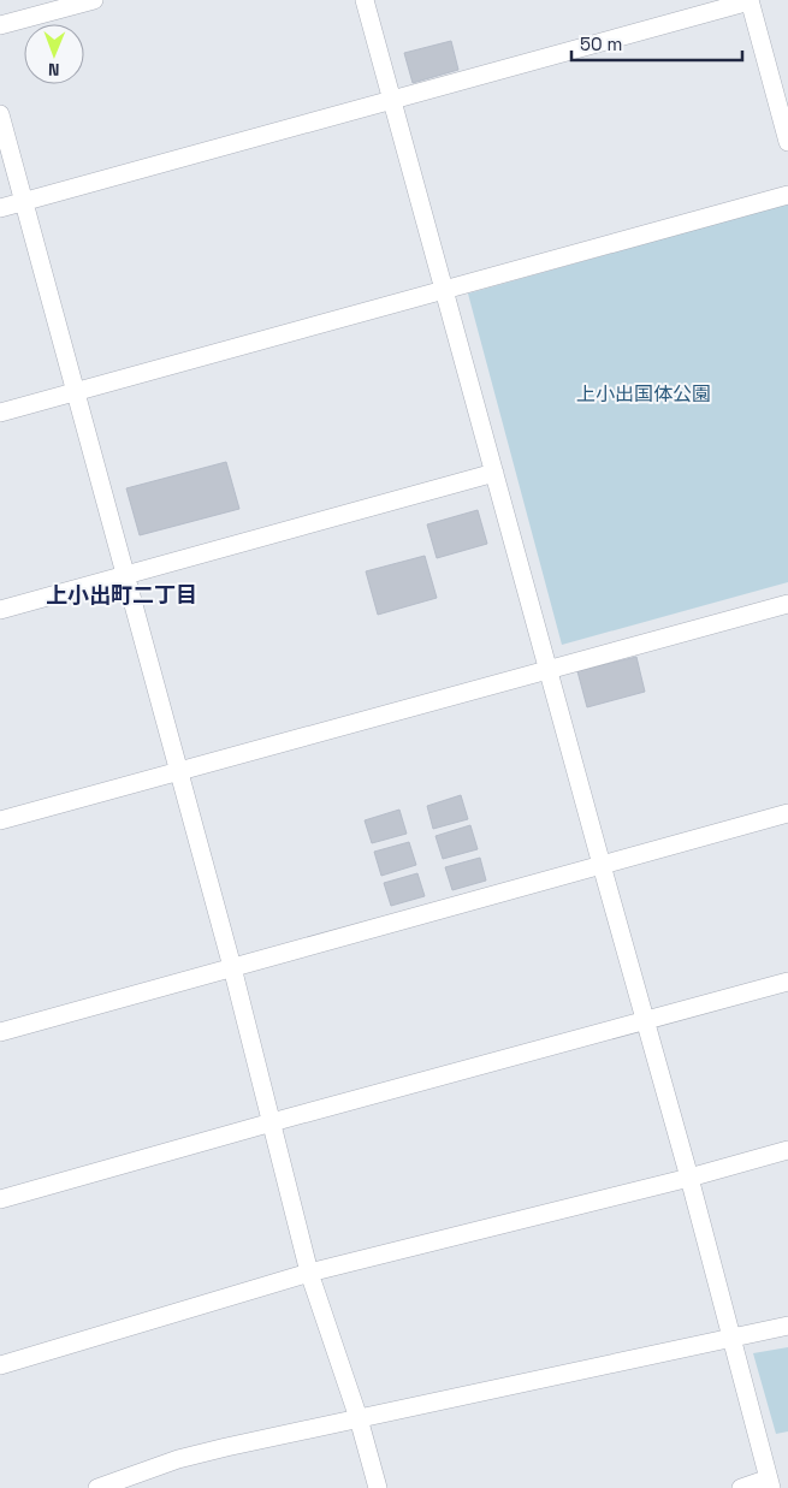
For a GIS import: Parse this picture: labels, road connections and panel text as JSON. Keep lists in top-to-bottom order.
{
  "districts": ["上小出町二丁目"],
  "parks": ["上小出国体公園"],
  "scale_bar": "50 m",
  "north": "bottom"
}
